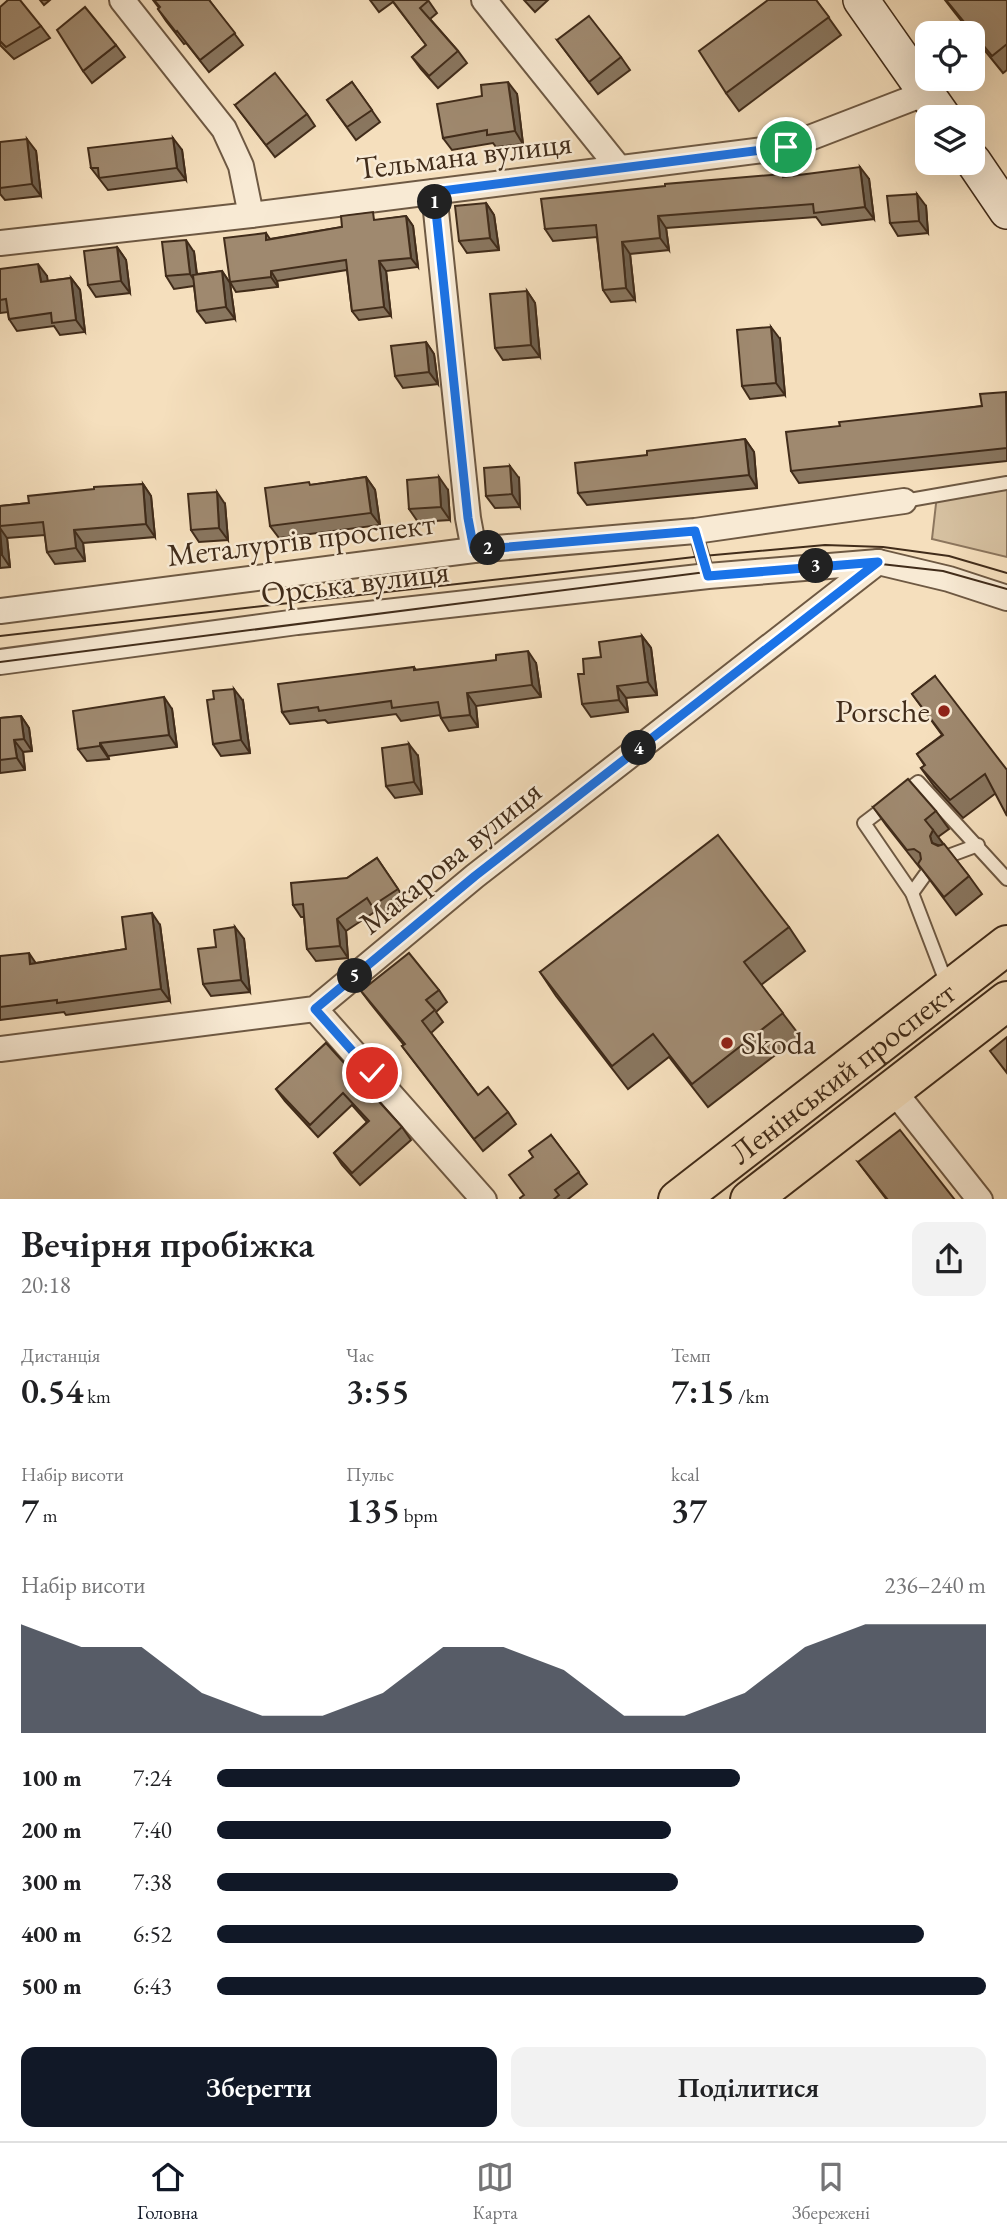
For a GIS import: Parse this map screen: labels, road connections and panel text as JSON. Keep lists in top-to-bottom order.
{
  "streets": {
    "main road": ["Ленінський проспект"],
    "street": [
      "Тельмана вулиця",
      "Металургів проспект",
      "Орська вулиця",
      "Макарова вулиця"
    ]
  },
  "crossings": [
    ["Орська вулиця", "Макарова вулиця"]
  ],
  "places": ["Porsche", "Skoda"],
  "page": {
    "pins": [
      "1",
      "2",
      "3",
      "4",
      "5"
    ],
    "heading": ["Вечірня пробіжка", "20:18"],
    "stats": [
      ["Дистанція", "0.54 km"],
      ["Час", "3:55"],
      ["Темп", "7:15 /km"],
      ["Набір висоти", "7 m"],
      ["Пульс", "135 bpm"],
      ["kcal", "37"]
    ],
    "chart": ["Набір висоти", "236–240 m"],
    "list": [
      {
        "name": "100 m",
        "note": "7:24"
      },
      {
        "name": "200 m",
        "note": "7:40"
      },
      {
        "name": "300 m",
        "note": "7:38"
      },
      {
        "name": "400 m",
        "note": "6:52"
      },
      {
        "name": "500 m",
        "note": "6:43"
      }
    ],
    "buttons": ["Зберегти", "Поділитися"],
    "tabs": ["Головна", "Карта", "Збережені"]
  }
}
